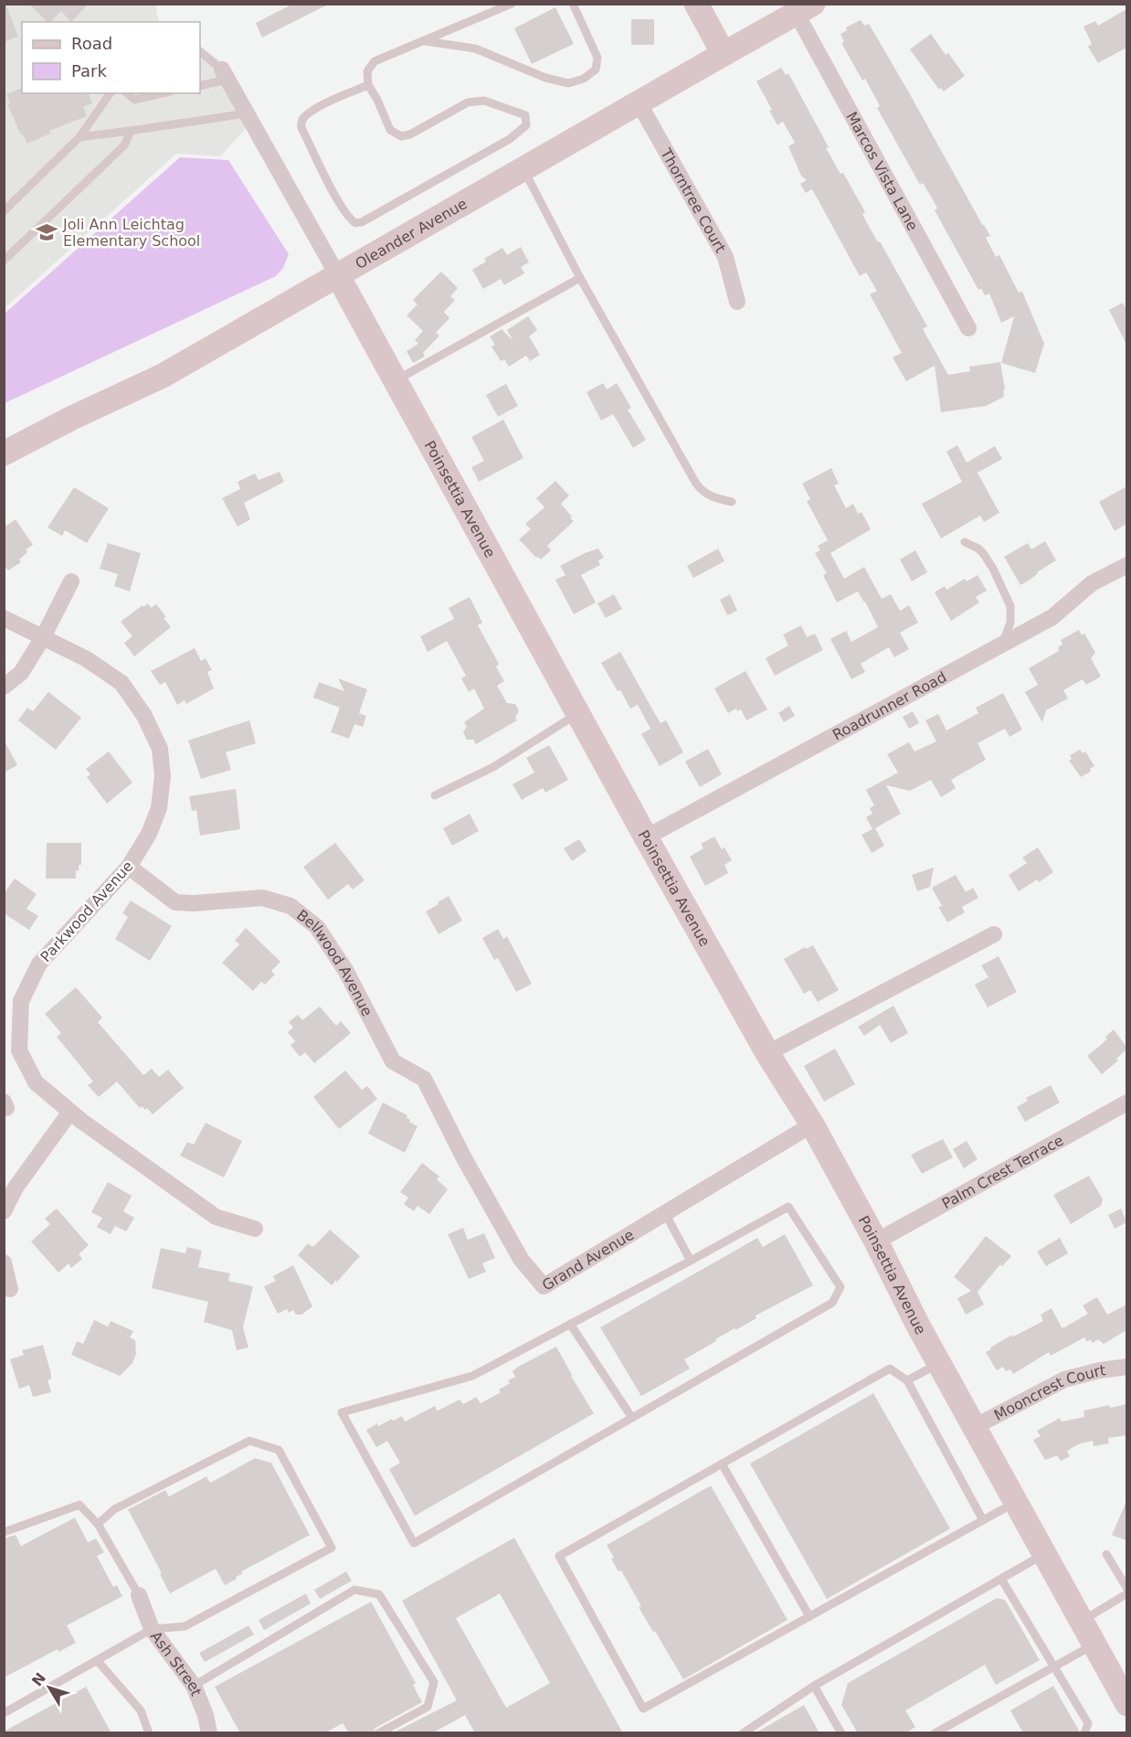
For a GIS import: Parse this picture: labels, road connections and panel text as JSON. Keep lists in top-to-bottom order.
{
  "streets": {
    "street": [
      "Marcos Vista Lane",
      "Thorntree Court",
      "Oleander Avenue",
      "Poinsettia Avenue",
      "Roadrunner Road",
      "Parkwood Avenue",
      "Bellwood Avenue",
      "Palm Crest Terrace",
      "Grand Avenue",
      "Mooncrest Court",
      "Ash Street"
    ]
  },
  "crossings": [
    ["Marcos Vista Lane", "Oleander Avenue"],
    ["Thorntree Court", "Oleander Avenue"],
    ["Oleander Avenue", "Poinsettia Avenue"],
    ["Poinsettia Avenue", "Roadrunner Road"],
    ["Poinsettia Avenue", "Palm Crest Terrace"],
    ["Poinsettia Avenue", "Grand Avenue"],
    ["Poinsettia Avenue", "Mooncrest Court"],
    ["Parkwood Avenue", "Bellwood Avenue"],
    ["Bellwood Avenue", "Grand Avenue"]
  ],
  "places": {
    "school or university": ["Joli Ann Leichtag Elementary School"]
  },
  "legend": ["Road", "Park"],
  "north": "top left"
}
